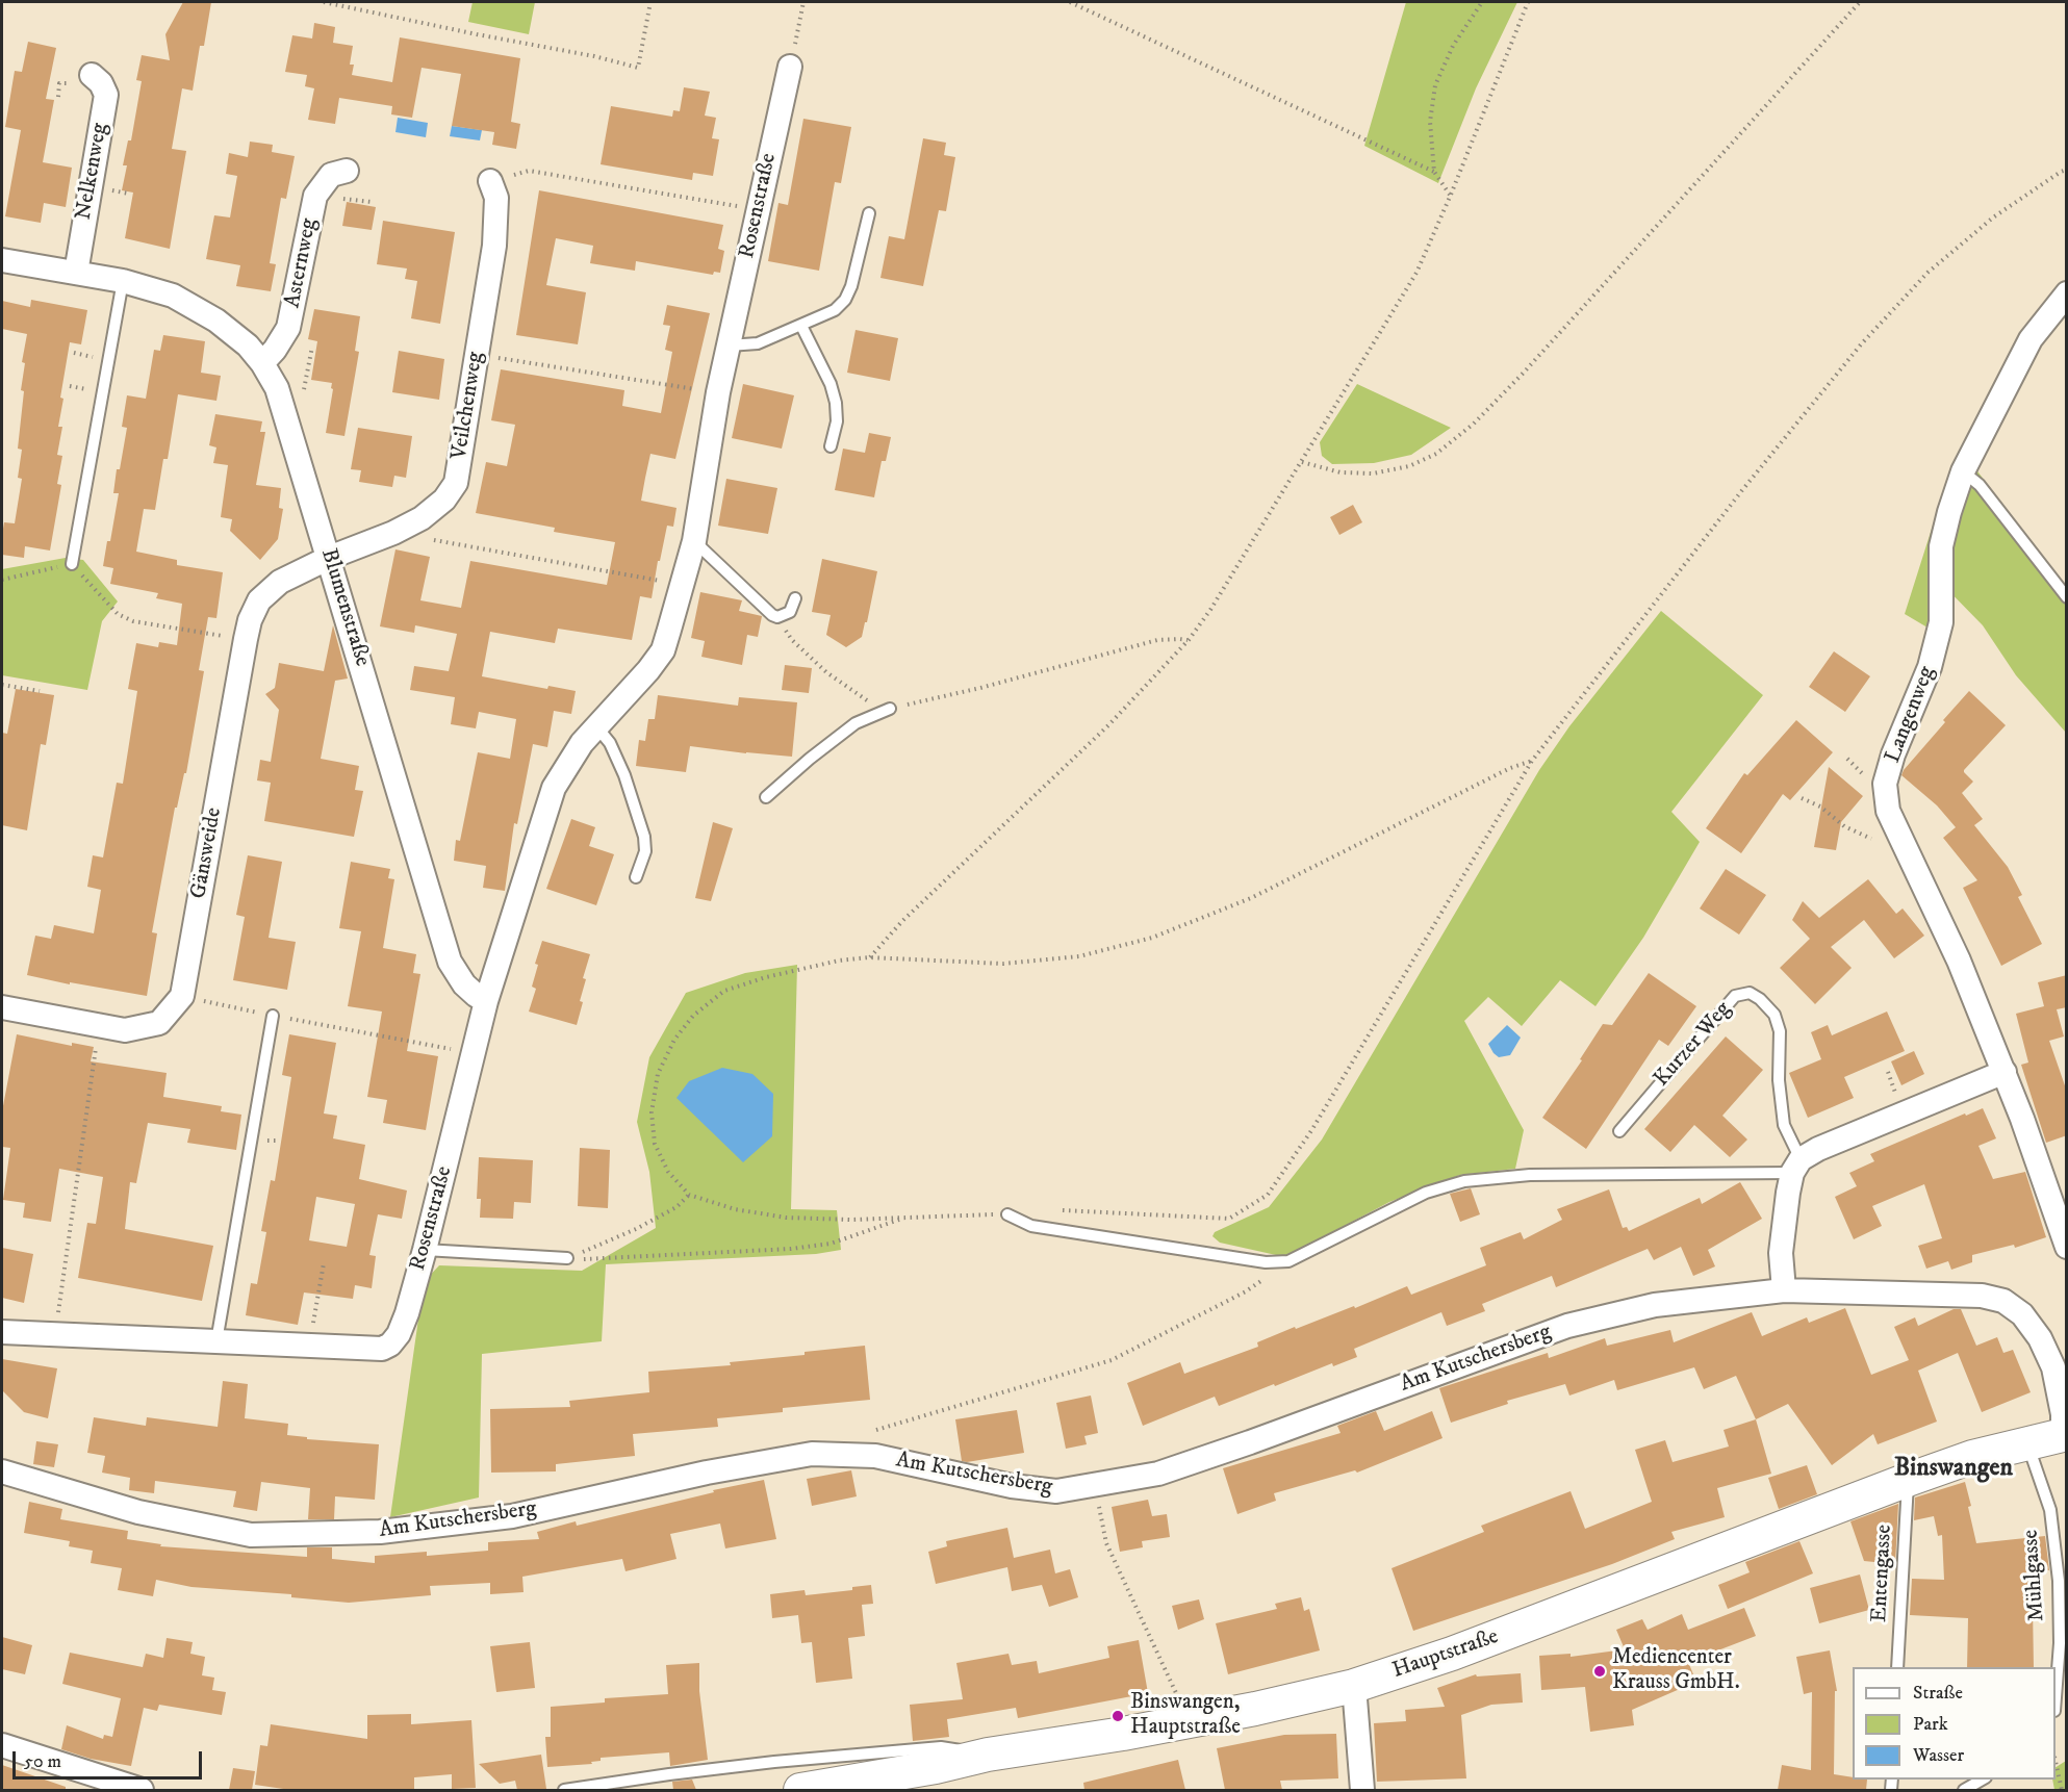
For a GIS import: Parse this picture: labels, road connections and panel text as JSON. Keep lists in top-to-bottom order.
{
  "streets": {
    "street": [
      "Nelkenweg",
      "Rosenstraße",
      "Asternweg",
      "Veilchenweg",
      "Blumenstraße",
      "Langenweg",
      "Gänsweide",
      "Am Kutschersberg",
      "Hauptstraße"
    ],
    "lane": ["Kurzer Weg", "Entengasse", "Mühlgasse"]
  },
  "crossings": [
    ["Nelkenweg", "Blumenstraße"],
    ["Rosenstraße", "Blumenstraße"],
    ["Asternweg", "Blumenstraße"],
    ["Veilchenweg", "Blumenstraße"],
    ["Veilchenweg", "Gänsweide"],
    ["Blumenstraße", "Gänsweide"],
    ["Am Kutschersberg", "Hauptstraße"],
    ["Entengasse", "Hauptstraße"],
    ["Mühlgasse", "Hauptstraße"]
  ],
  "districts": ["Binswangen"],
  "places": ["Mediencenter Krauss GmbH.", "Binswangen, Hauptstraße"],
  "legend": ["Straße", "Park", "Wasser"],
  "scale_bar": "50 m"
}
